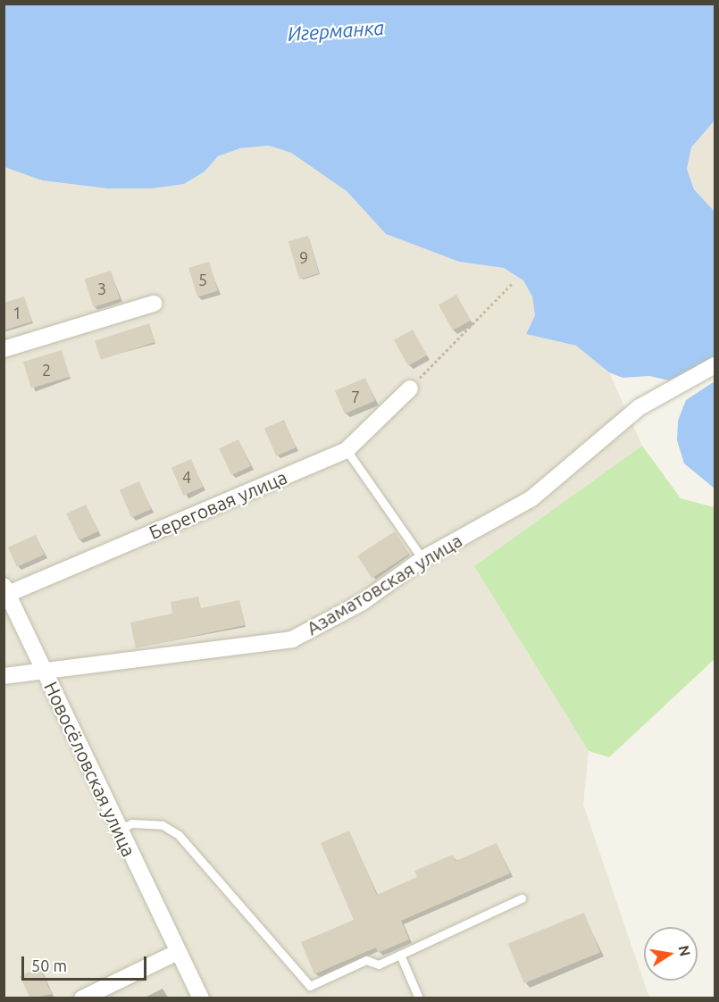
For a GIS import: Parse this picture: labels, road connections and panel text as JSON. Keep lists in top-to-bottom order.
{
  "streets": {
    "street": ["Береговая улица", "Азаматовская улица", "Новосёловская улица"]
  },
  "crossings": [
    ["Береговая улица", "Новосёловская улица"],
    ["Азаматовская улица", "Новосёловская улица"]
  ],
  "water": ["Игерманка"],
  "house_numbers": [
    "9",
    "5",
    "3",
    "1",
    "2",
    "7",
    "4"
  ],
  "scale_bar": "50 m",
  "north": "right"
}
